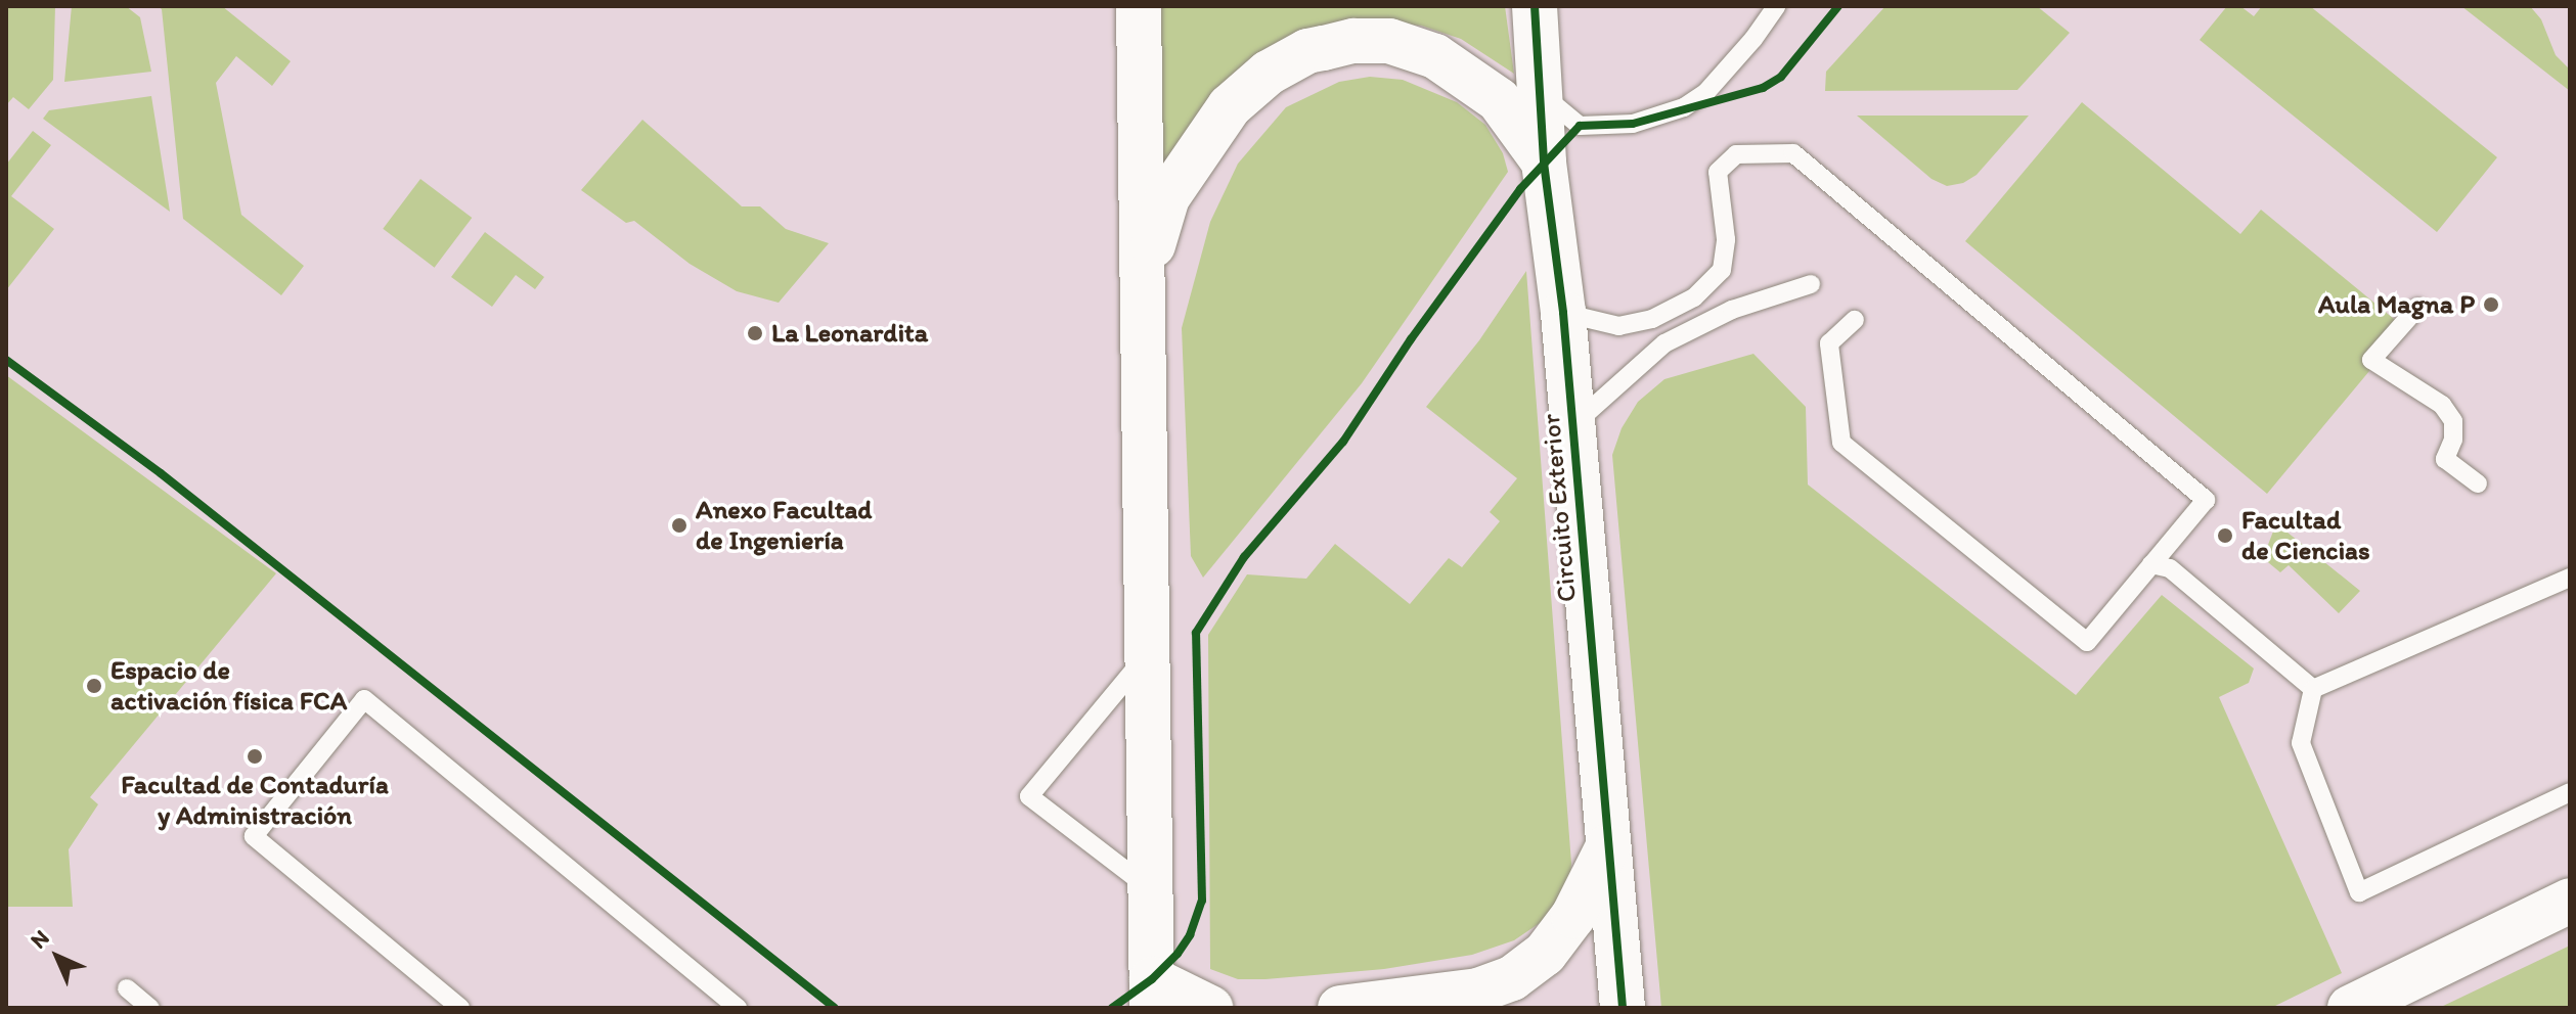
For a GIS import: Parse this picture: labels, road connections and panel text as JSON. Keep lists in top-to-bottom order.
{
  "streets": {
    "street": ["Circuito Exterior"]
  },
  "places": [
    "Aula Magna P",
    "La Leonardita",
    "Anexo Facultad de Ingeniería",
    "Facultad de Ciencias",
    "Espacio de activación física FCA",
    "Facultad de Contaduría y Administración"
  ],
  "north": "top left"
}
